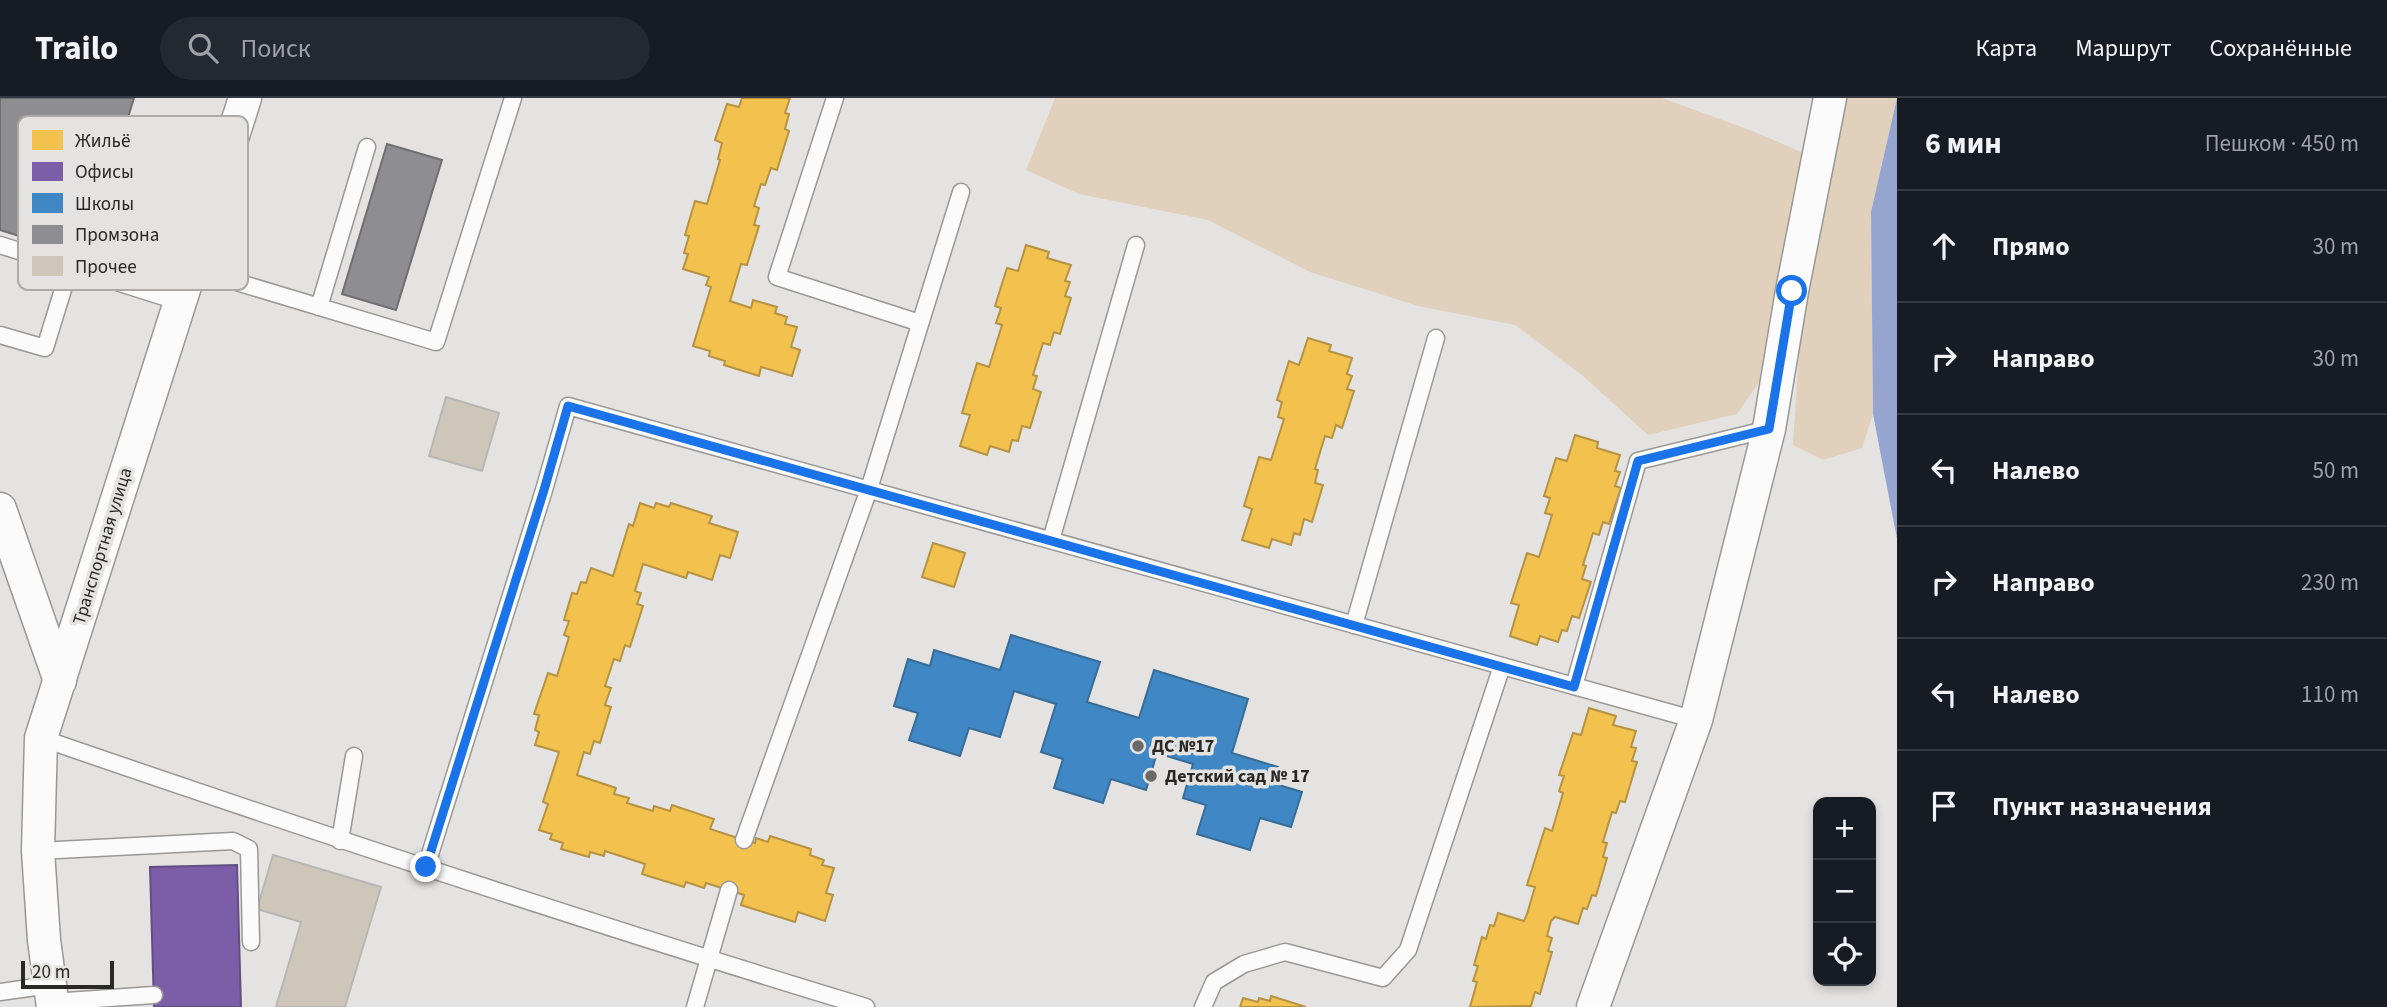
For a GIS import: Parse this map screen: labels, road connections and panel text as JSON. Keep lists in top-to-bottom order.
{
  "streets": {
    "street": ["Транспортная улица"]
  },
  "places": ["ДС №17", "Детский сад № 17"],
  "legend": [
    "Жильё",
    "Офисы",
    "Школы",
    "Промзона",
    "Прочее"
  ],
  "scale_bar": "20 m",
  "page": {
    "header": "Trailo",
    "search": "Поиск",
    "nav": ["Карта", "Маршрут", "Сохранённые"],
    "heading": ["6 мин", "Пешком · 450 m"],
    "list": [
      ["Прямо", "30 m"],
      ["Направо", "30 m"],
      ["Налево", "50 m"],
      ["Направо", "230 m"],
      ["Налево", "110 m"],
      "Пункт назначения"
    ],
    "map_buttons": ["+", "−"],
    "scale": "20 m"
  }
}
